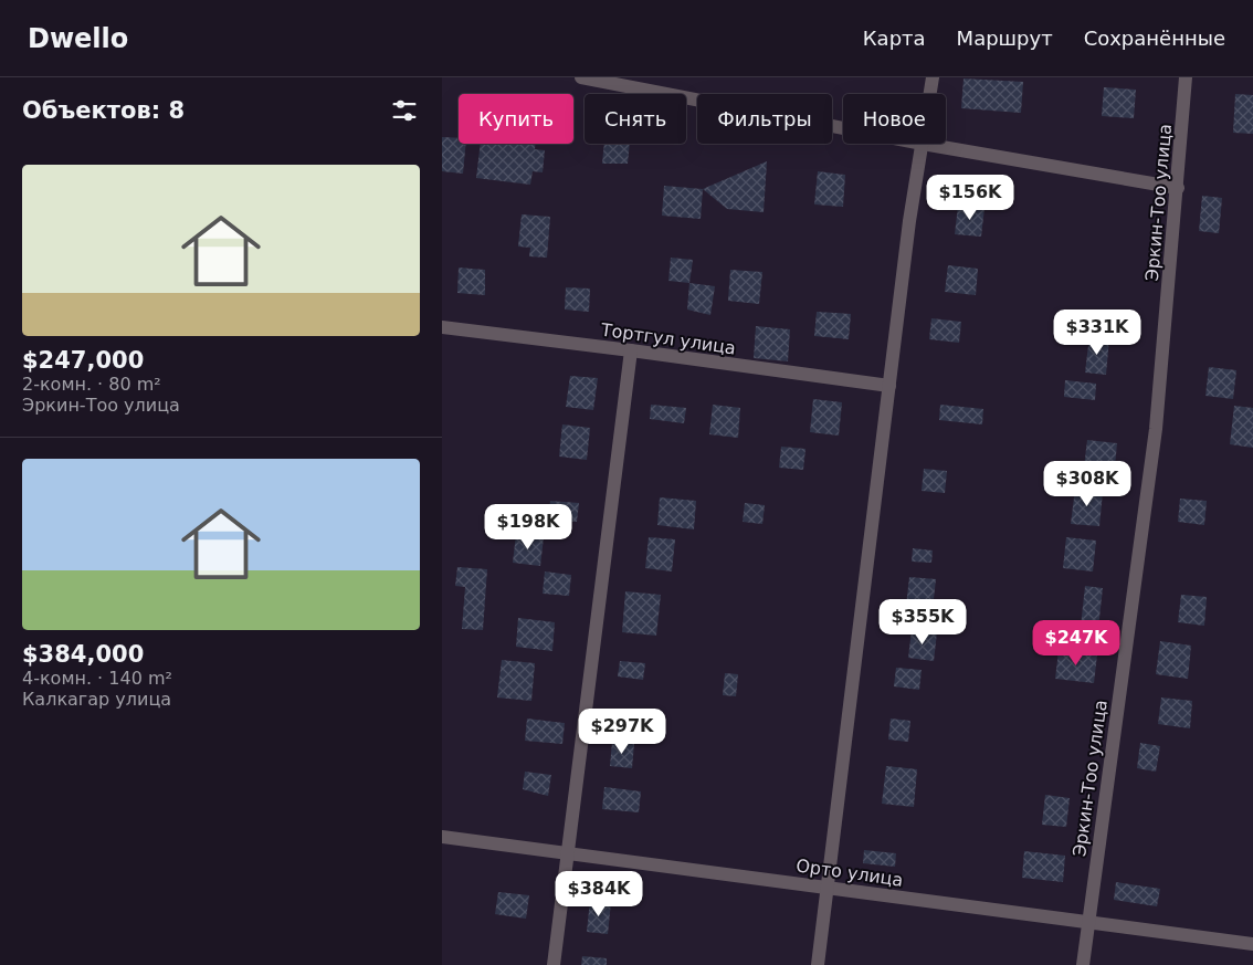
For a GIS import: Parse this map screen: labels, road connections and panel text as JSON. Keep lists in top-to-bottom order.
{
  "streets": {
    "street": ["Эркин-Тоо улица", "Тортгул улица", "Орто улица"]
  },
  "crossings": [
    ["Эркин-Тоо улица", "Орто улица"]
  ],
  "page": {
    "header": "Dwello",
    "nav": ["Карта", "Маршрут", "Сохранённые"],
    "heading": "Объектов: 8",
    "chip": [
      "Купить",
      "Снять",
      "Фильтры",
      "Новое"
    ],
    "list": [
      {
        "name": "$247,000",
        "note": "2-комн. · 80 m² · Эркин-Тоо улица"
      },
      {
        "name": "$384,000",
        "note": "4-комн. · 140 m² · Калкагар улица"
      }
    ],
    "price": [
      "$156K",
      "$331K",
      "$308K",
      "$198K",
      "$355K",
      "$247K",
      "$297K",
      "$384K"
    ]
  }
}
